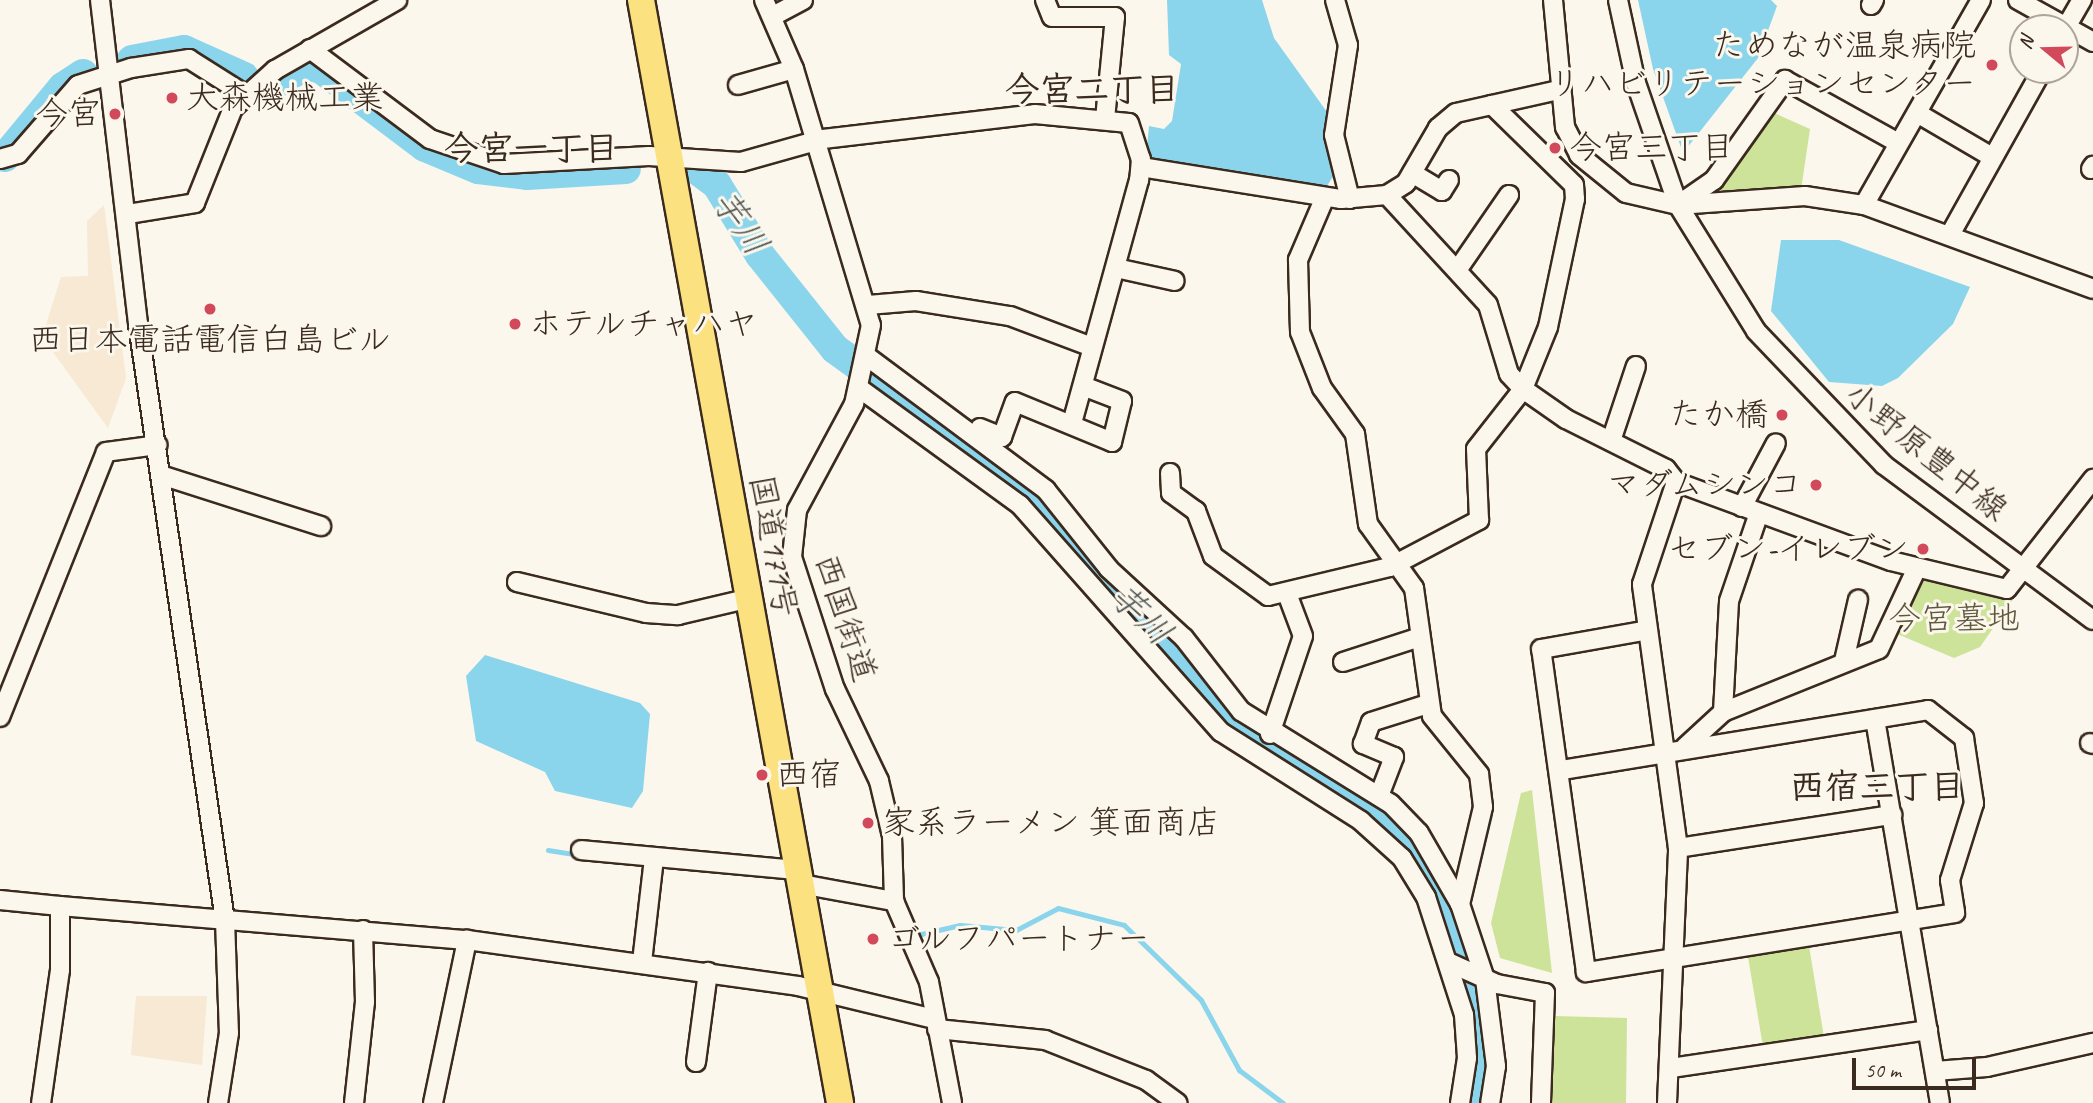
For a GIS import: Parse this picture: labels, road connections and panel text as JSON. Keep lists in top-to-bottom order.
{
  "streets": {
    "highway": ["国道171号"],
    "street": ["小野原豊中線", "西国街道"]
  },
  "districts": ["今宮二丁目", "今宮一丁目", "西宿三丁目"],
  "water": ["芋川"],
  "parks": ["今宮墓地"],
  "places": [
    "ためなが温泉病院 リハビリテーションセンター",
    "大森機械工業",
    "今宮",
    "今宮三丁目",
    "西日本電話電信白島ビル",
    "ホテルチャハヤ",
    "たか橋",
    "マダムシンコ",
    "セブン-イレブン",
    "西宿",
    "家系ラーメン 箕面商店",
    "ゴルフパートナー"
  ],
  "scale_bar": "50 m",
  "north": "left"
}
